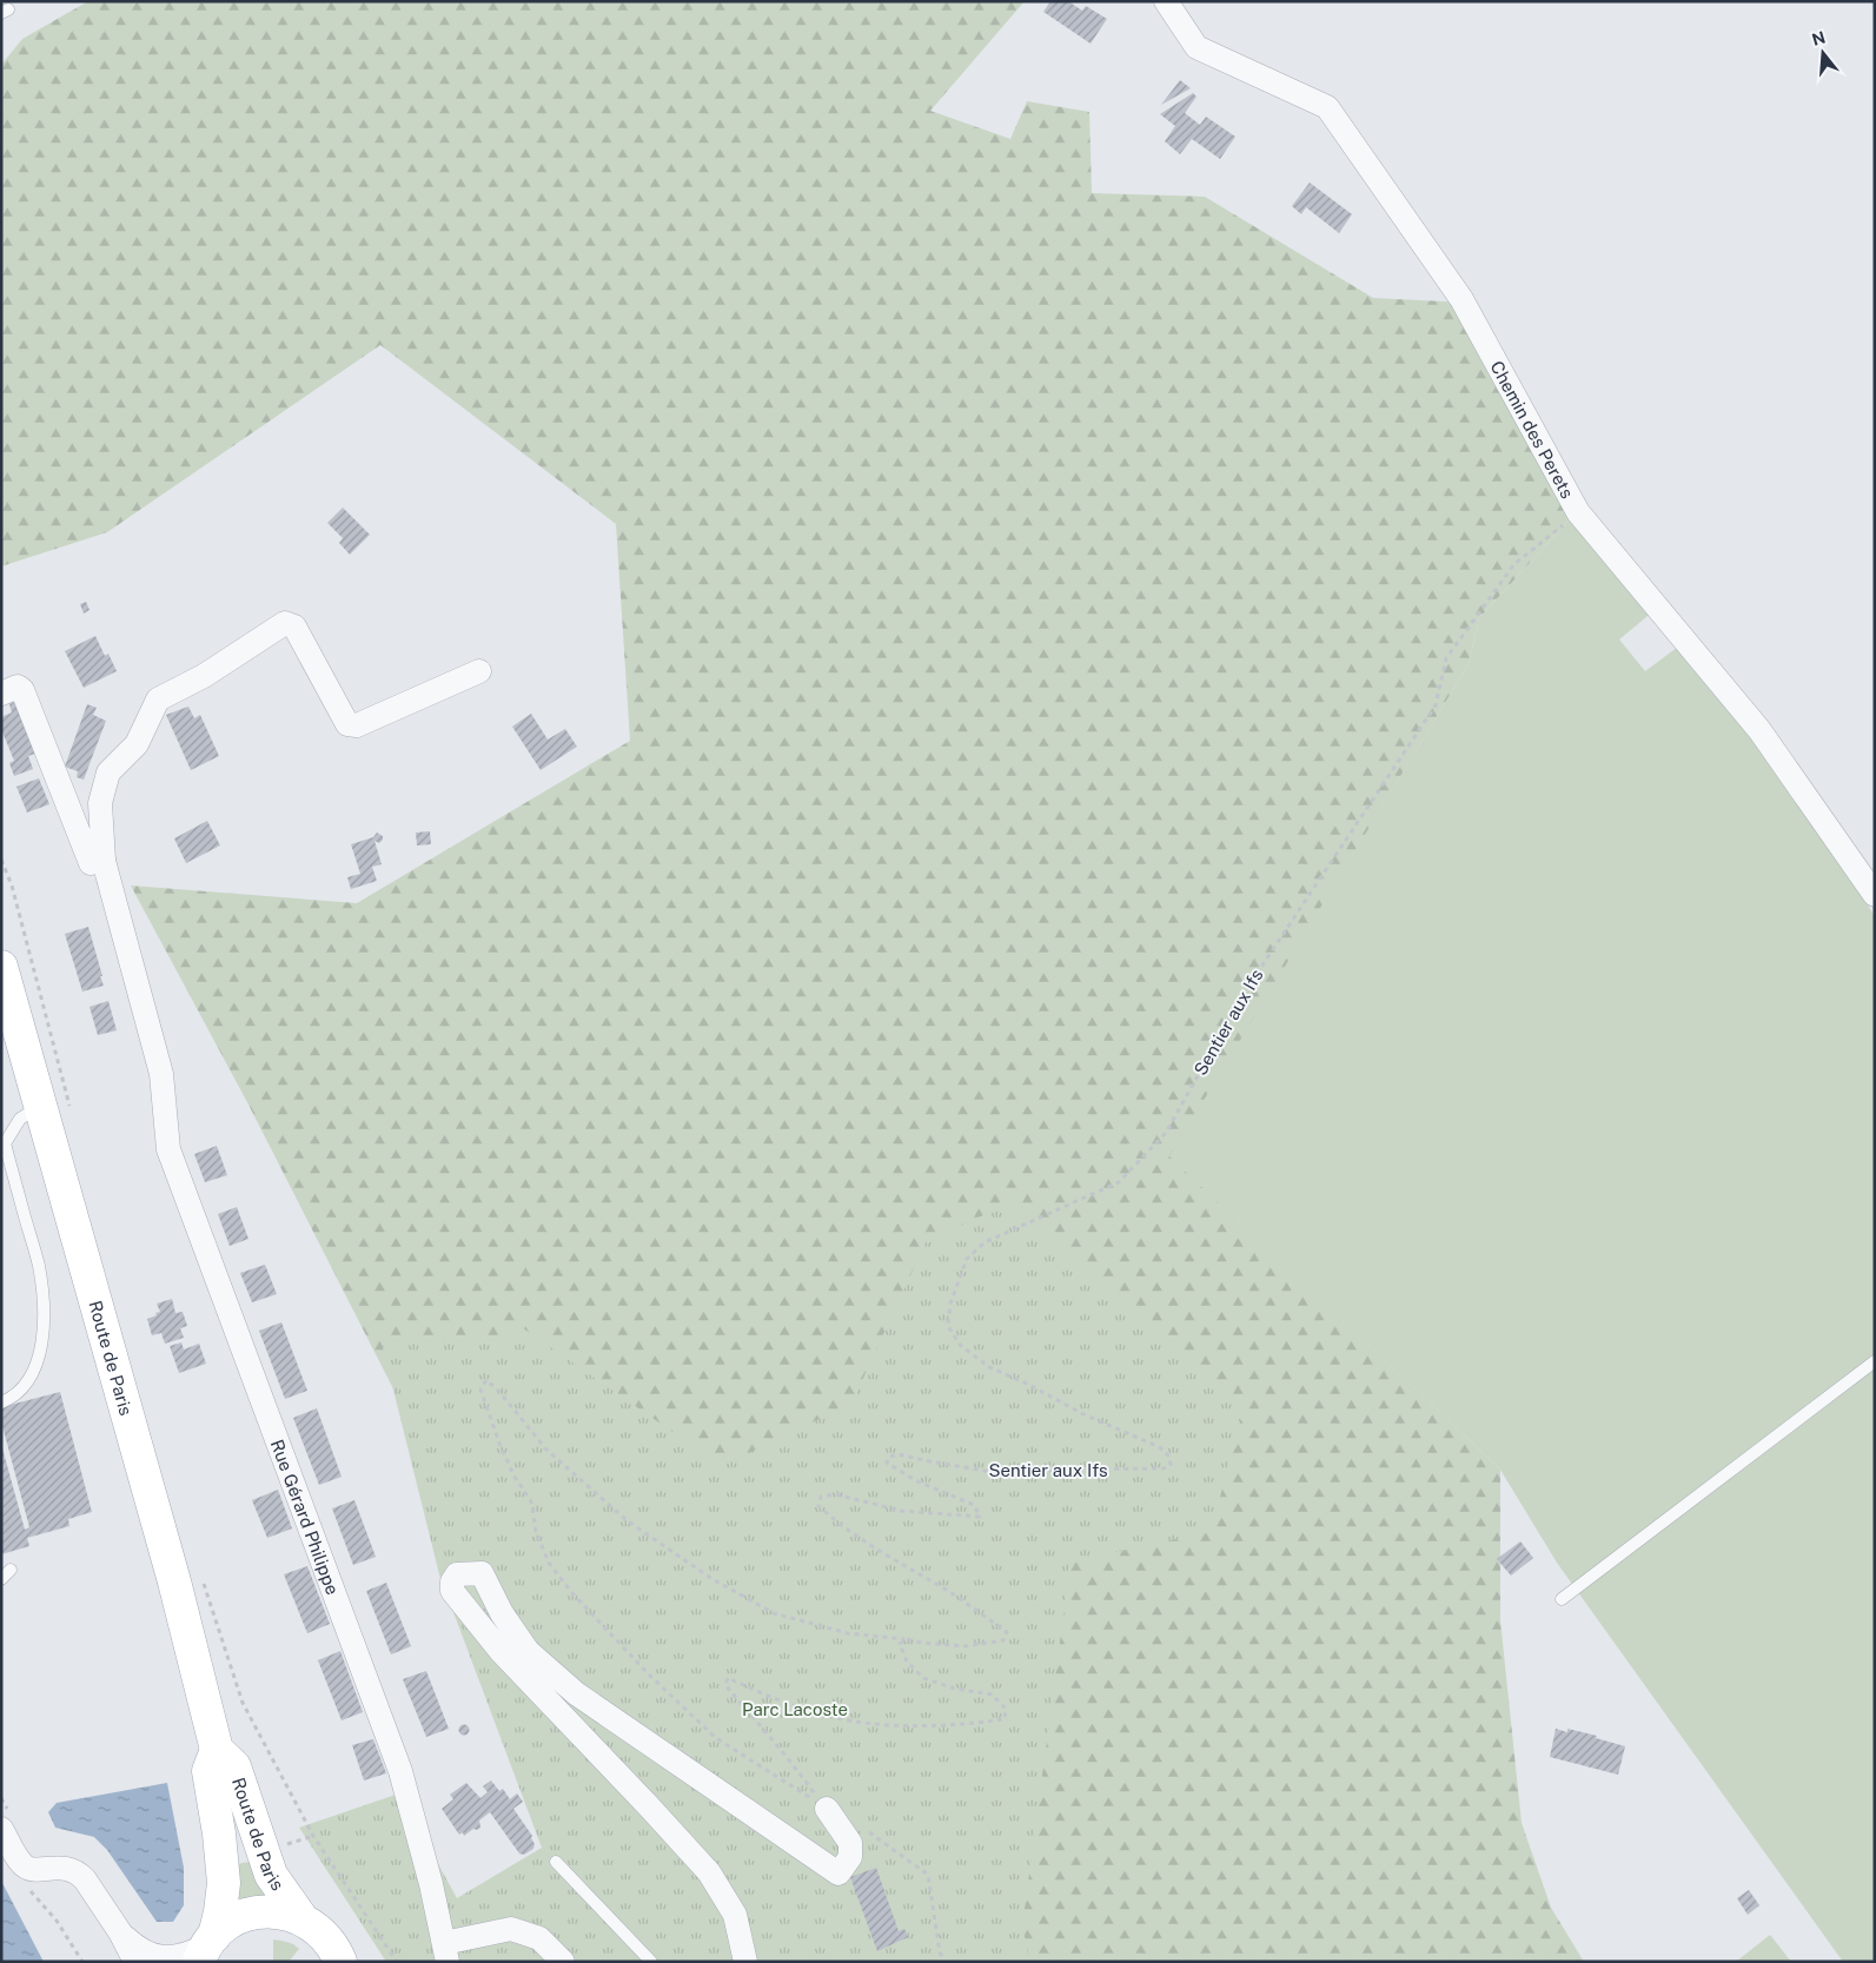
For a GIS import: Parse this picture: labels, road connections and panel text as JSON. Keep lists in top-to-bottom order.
{
  "streets": {
    "main road": ["Route de Paris"],
    "street": ["Chemin des Perets", "Rue Gérard Philippe"],
    "path": ["Sentier aux Ifs"]
  },
  "crossings": [
    ["Chemin des Perets", "Sentier aux Ifs"]
  ],
  "parks": ["Parc Lacoste"],
  "north": "top"
}
